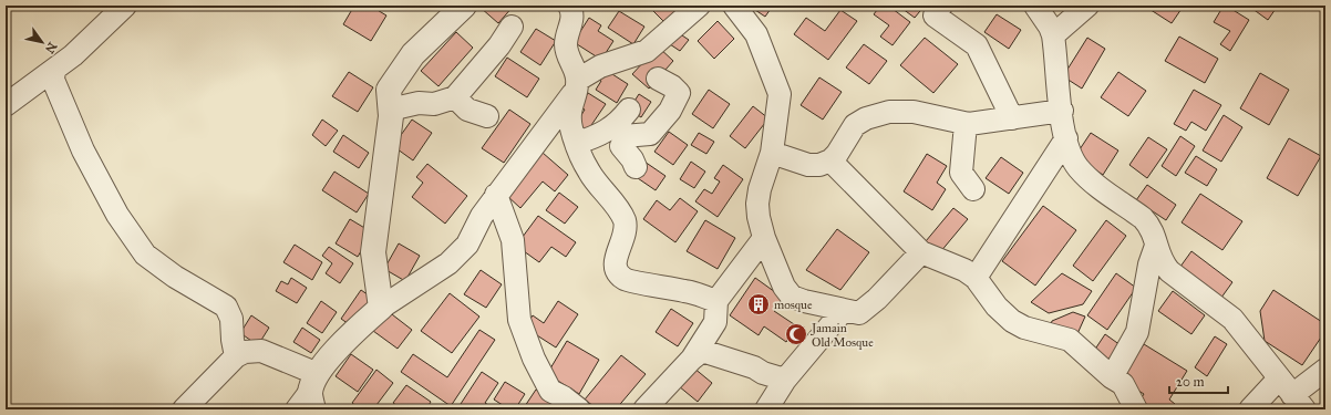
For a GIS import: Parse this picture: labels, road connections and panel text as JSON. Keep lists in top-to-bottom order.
{
  "places": {
    "building": ["mosque"],
    "mosque": ["Jamain Old Mosque"]
  },
  "scale_bar": "20 m",
  "north": "bottom right"
}
